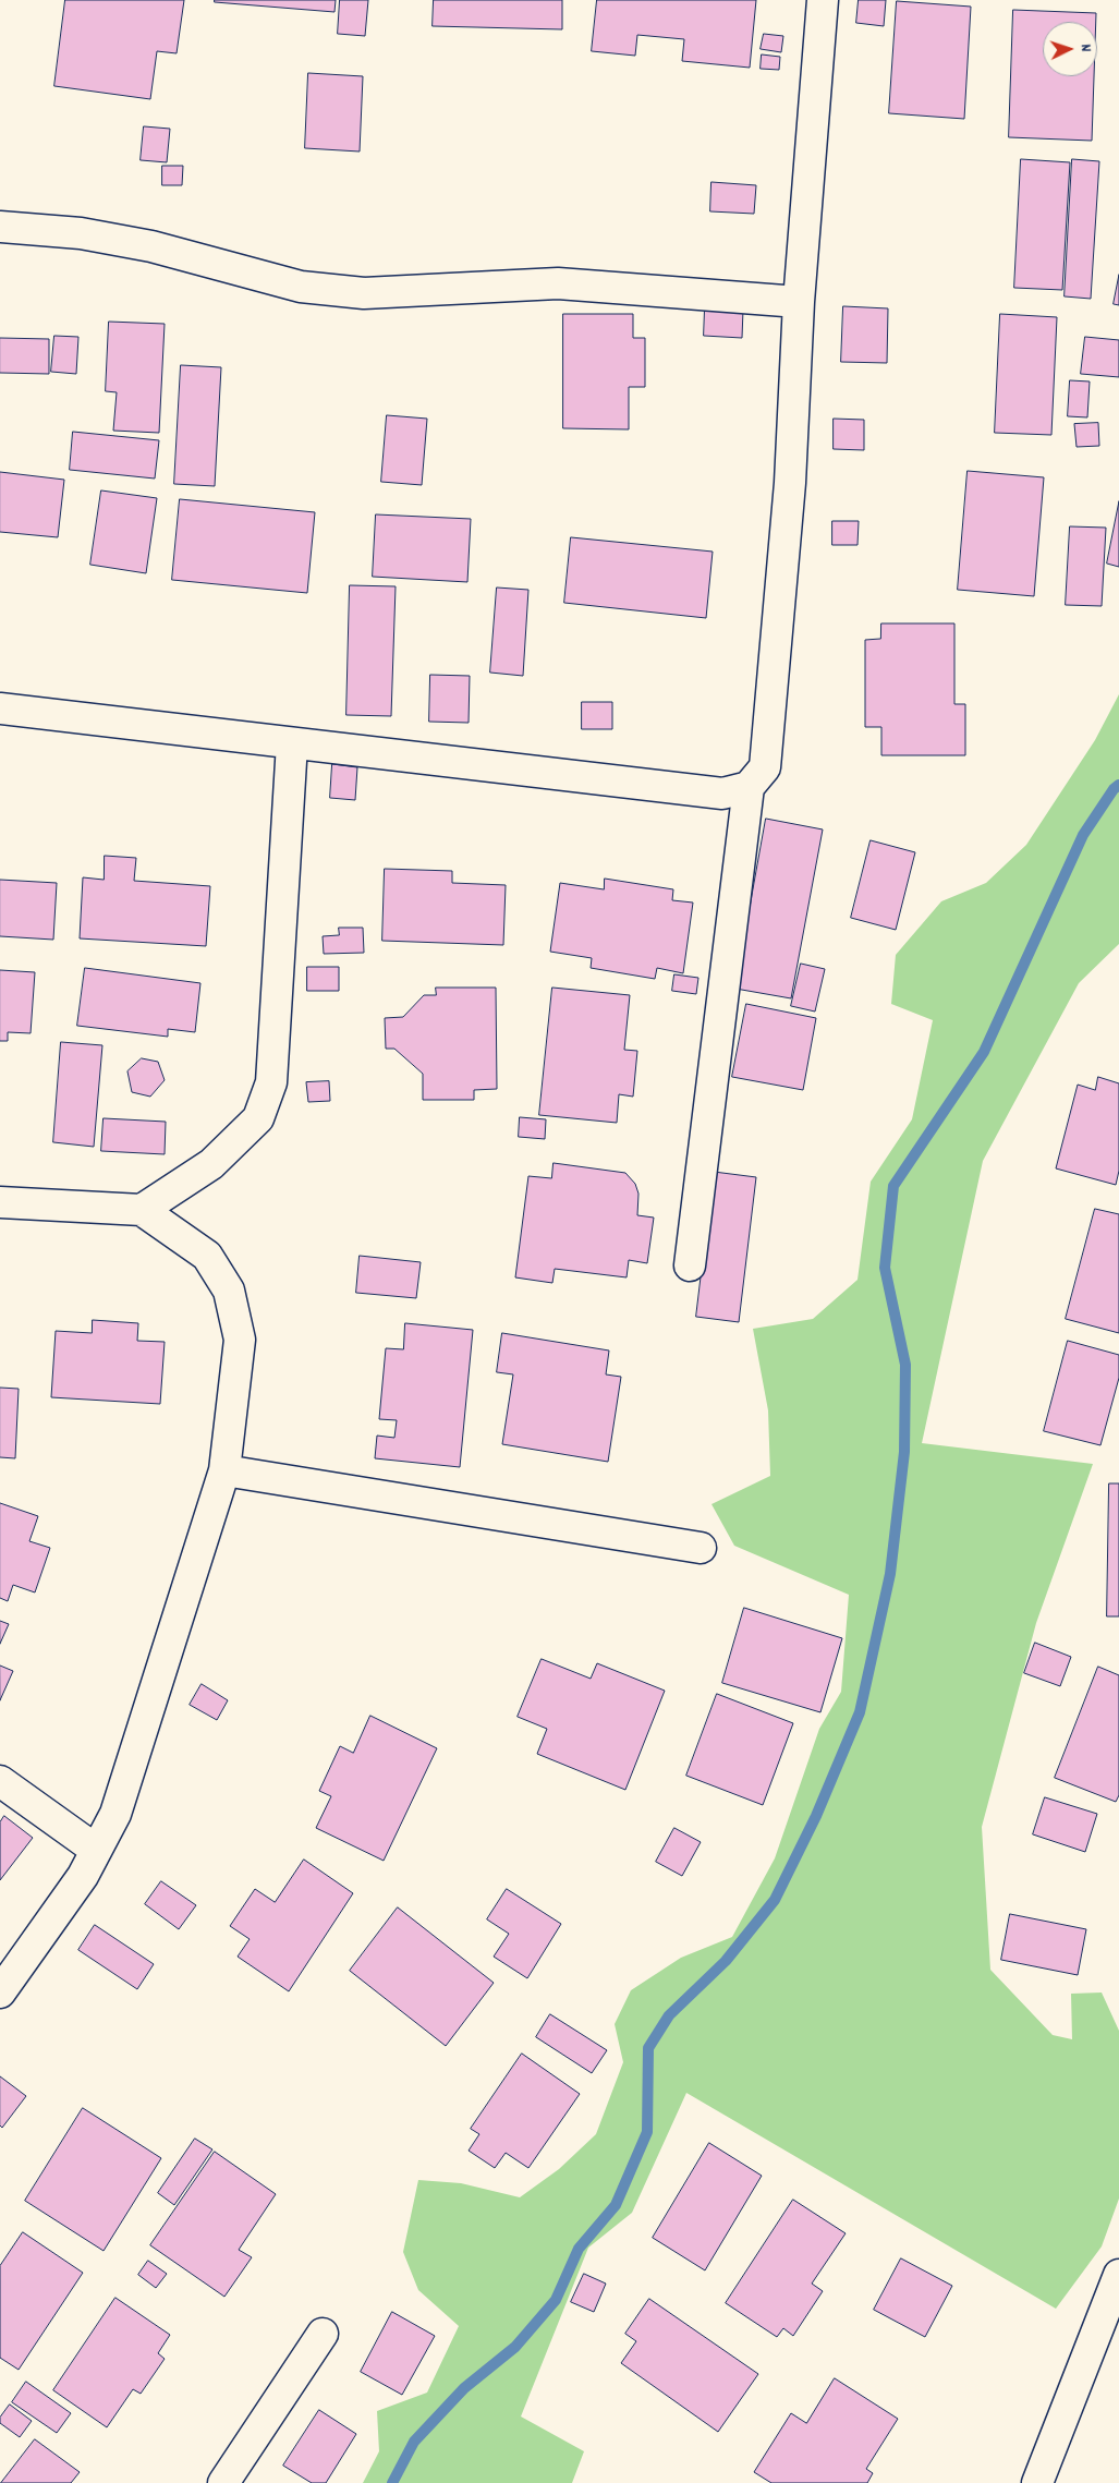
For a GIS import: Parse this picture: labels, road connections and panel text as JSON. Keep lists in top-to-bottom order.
{
  "north": "right"
}
